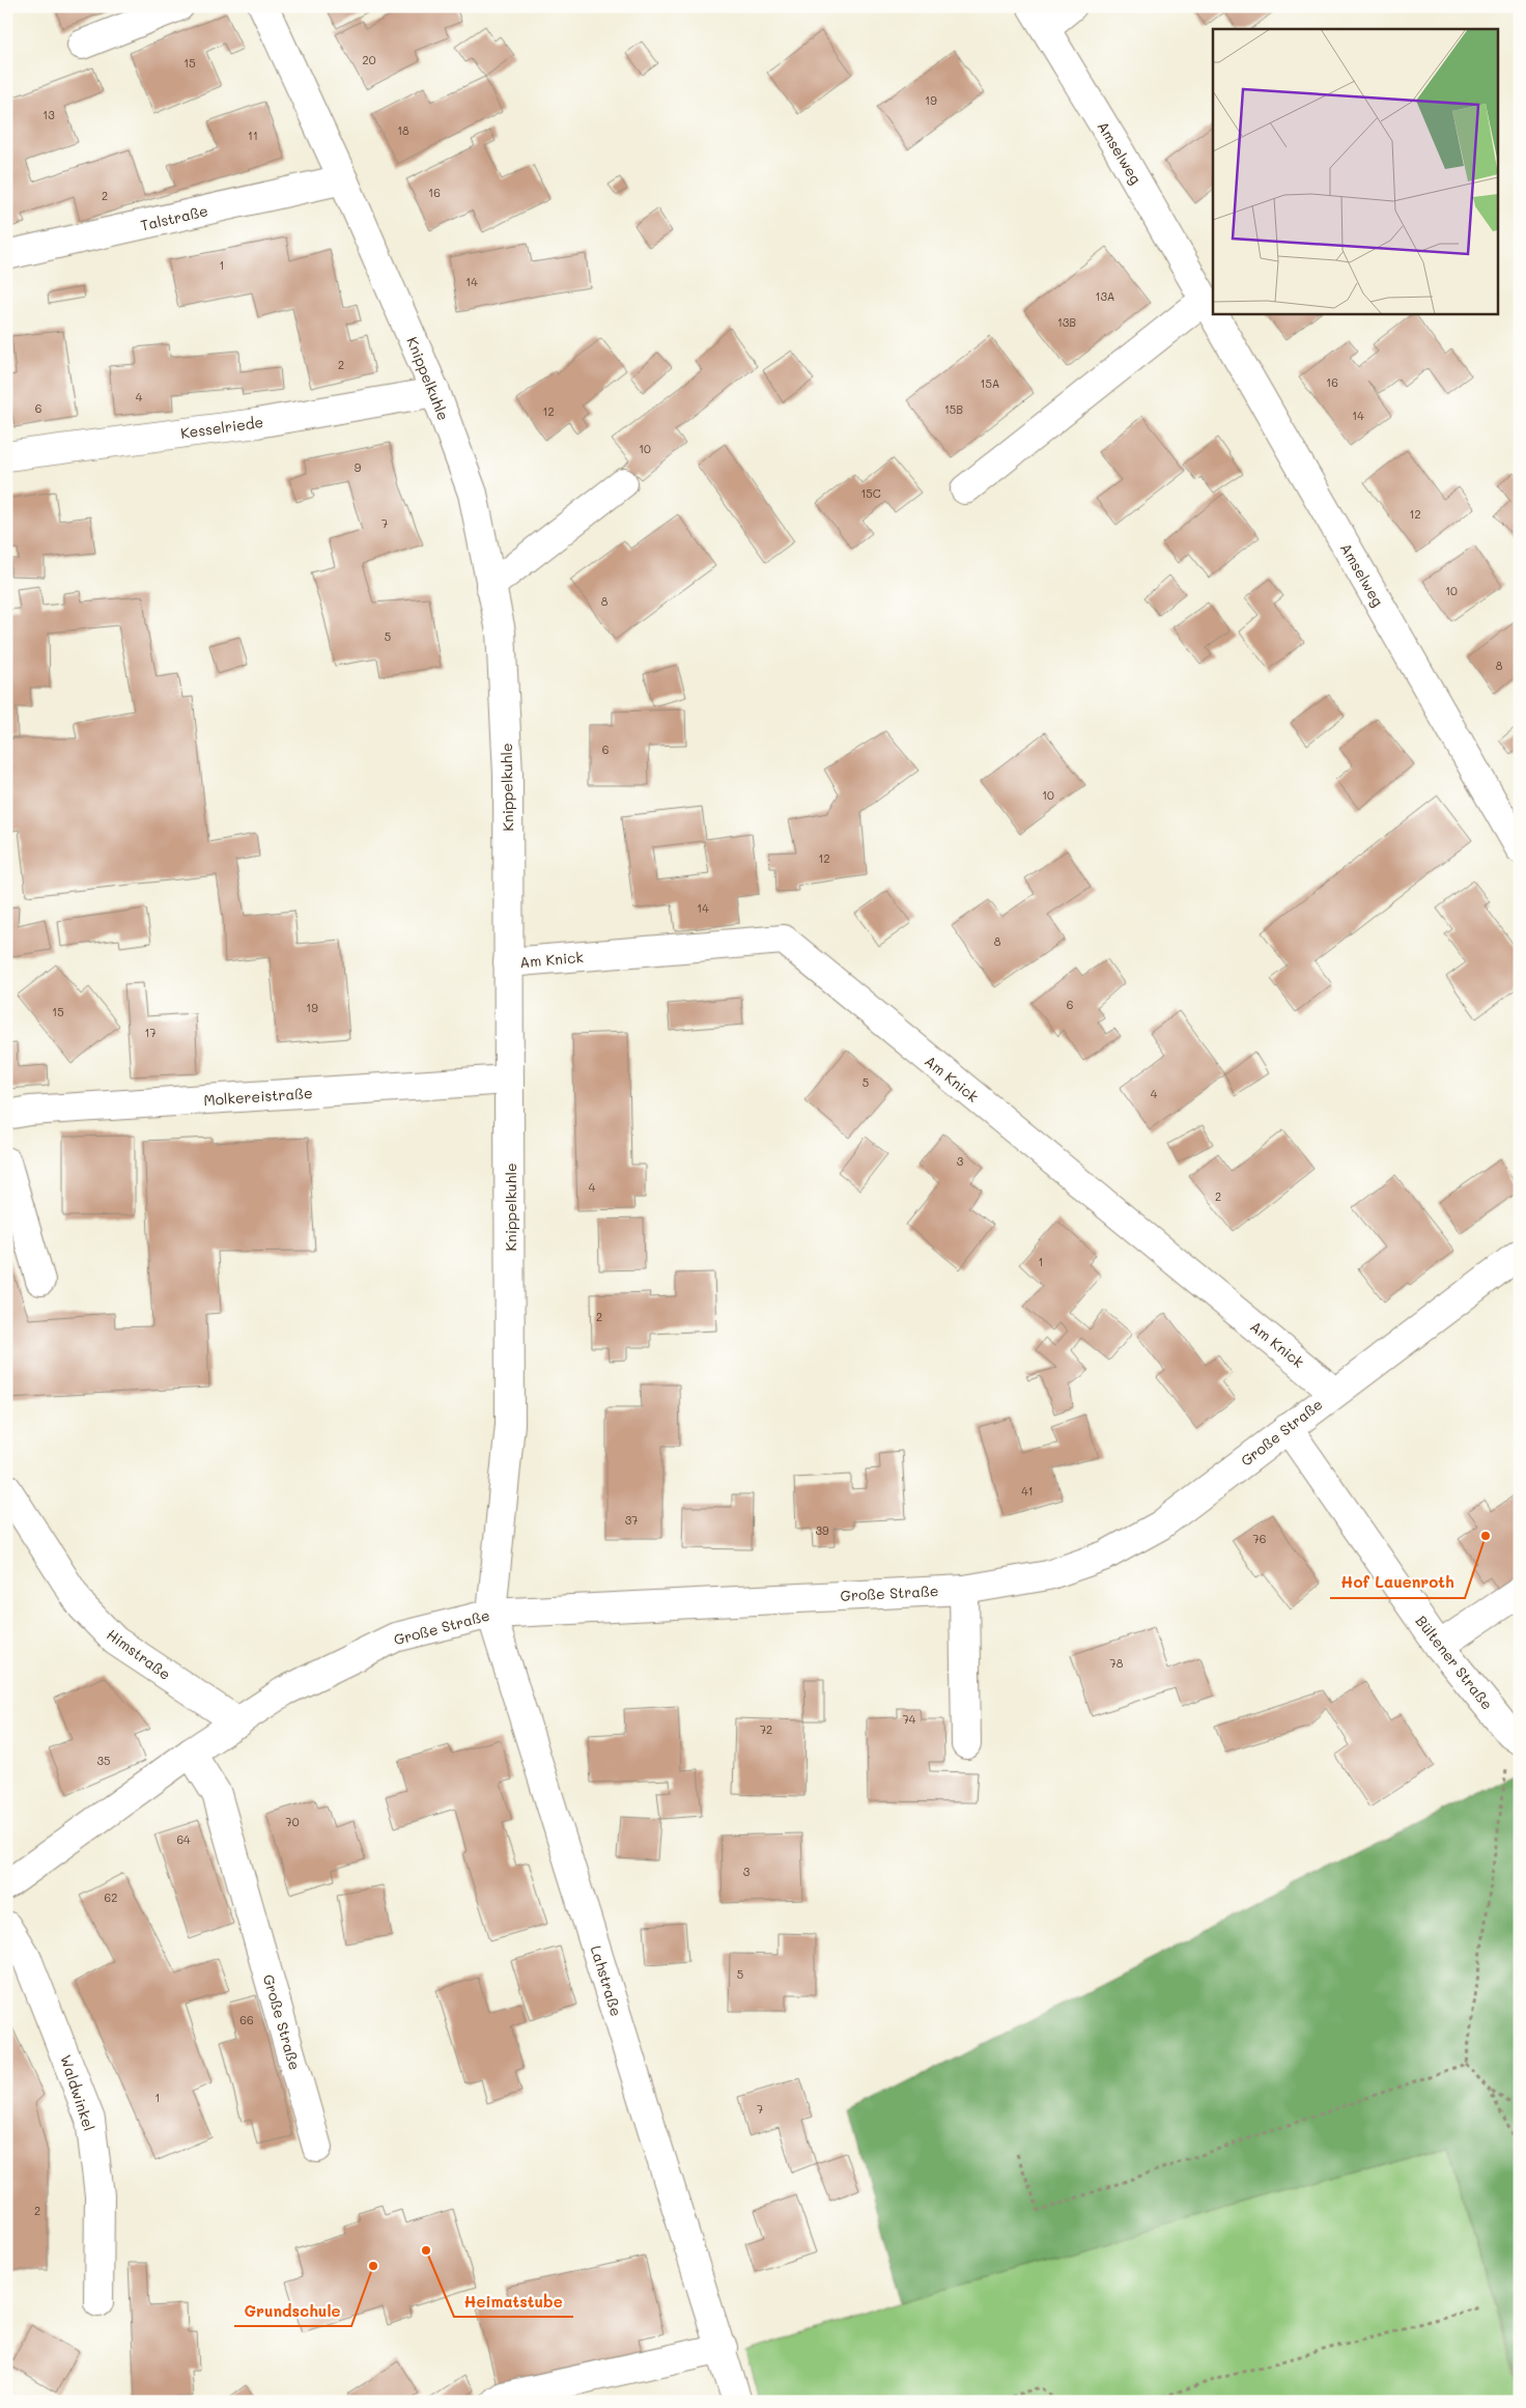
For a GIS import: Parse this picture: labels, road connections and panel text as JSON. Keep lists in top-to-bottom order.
{
  "streets": {
    "street": [
      "Amselweg",
      "Talstraße",
      "Knippelkuhle",
      "Kesselriede",
      "Am Knick",
      "Molkereistraße",
      "Große Straße",
      "Himstraße",
      "Bültener Straße",
      "Lahstraße",
      "Waldwinkel"
    ]
  },
  "crossings": [
    ["Talstraße", "Knippelkuhle"],
    ["Knippelkuhle", "Kesselriede"],
    ["Knippelkuhle", "Am Knick"],
    ["Knippelkuhle", "Molkereistraße"],
    ["Knippelkuhle", "Große Straße"],
    ["Knippelkuhle", "Lahstraße"],
    ["Am Knick", "Große Straße"],
    ["Große Straße", "Himstraße"],
    ["Große Straße", "Bültener Straße"],
    ["Große Straße", "Lahstraße"]
  ],
  "places": ["Hof Lauenroth", "Heimatstube", "Grundschule"],
  "house_numbers": [
    "20",
    "15",
    "19",
    "13",
    "18",
    "11",
    "16",
    "2",
    "1",
    "14",
    "13A",
    "13B",
    "2",
    "16",
    "15A",
    "4",
    "6",
    "15B",
    "12",
    "14",
    "10",
    "9",
    "15C",
    "12",
    "7",
    "10",
    "8",
    "5",
    "8",
    "6",
    "10",
    "12",
    "14",
    "8",
    "6",
    "19",
    "15",
    "17",
    "5",
    "4",
    "3",
    "4",
    "2",
    "1",
    "2",
    "41",
    "37",
    "39",
    "76",
    "78",
    "74",
    "72",
    "35",
    "70",
    "64",
    "3",
    "62",
    "5",
    "66",
    "1",
    "7",
    "2"
  ]
}
